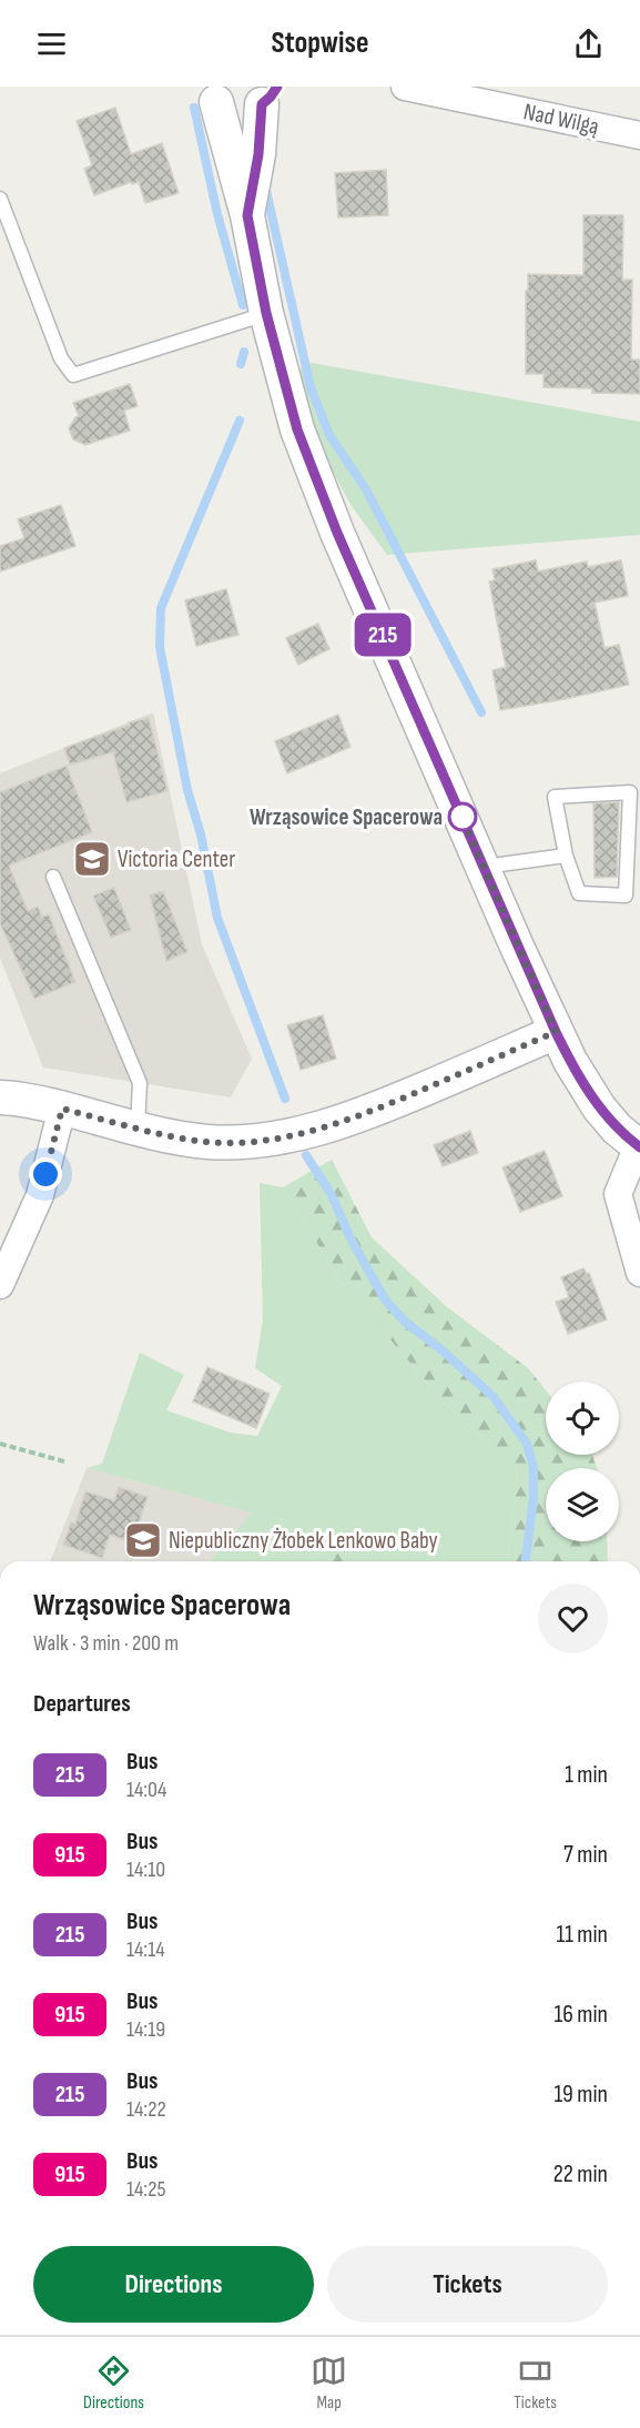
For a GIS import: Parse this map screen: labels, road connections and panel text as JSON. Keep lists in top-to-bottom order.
{
  "streets": {
    "street": ["Nad Wilgą"]
  },
  "places": {
    "other": ["Wrząsowice Spacerowa"],
    "school or university": ["Victoria Center", "Niepubliczny Żłobek Lenkowo Baby"]
  },
  "lines": ["bus line 215"],
  "page": {
    "header": "Stopwise",
    "on_map": "215",
    "heading": [
      ["Wrząsowice Spacerowa", "Walk · 3 min · 200 m"],
      "Departures"
    ],
    "list": [
      {
        "mark": "215",
        "name": "Bus",
        "note": "14:04",
        "value": "1 min"
      },
      {
        "mark": "915",
        "name": "Bus",
        "note": "14:10",
        "value": "7 min"
      },
      {
        "mark": "215",
        "name": "Bus",
        "note": "14:14",
        "value": "11 min"
      },
      {
        "mark": "915",
        "name": "Bus",
        "note": "14:19",
        "value": "16 min"
      },
      {
        "mark": "215",
        "name": "Bus",
        "note": "14:22",
        "value": "19 min"
      },
      {
        "mark": "915",
        "name": "Bus",
        "note": "14:25",
        "value": "22 min"
      }
    ],
    "buttons": ["Directions", "Tickets"],
    "tabs": ["Directions", "Map", "Tickets"]
  }
}
